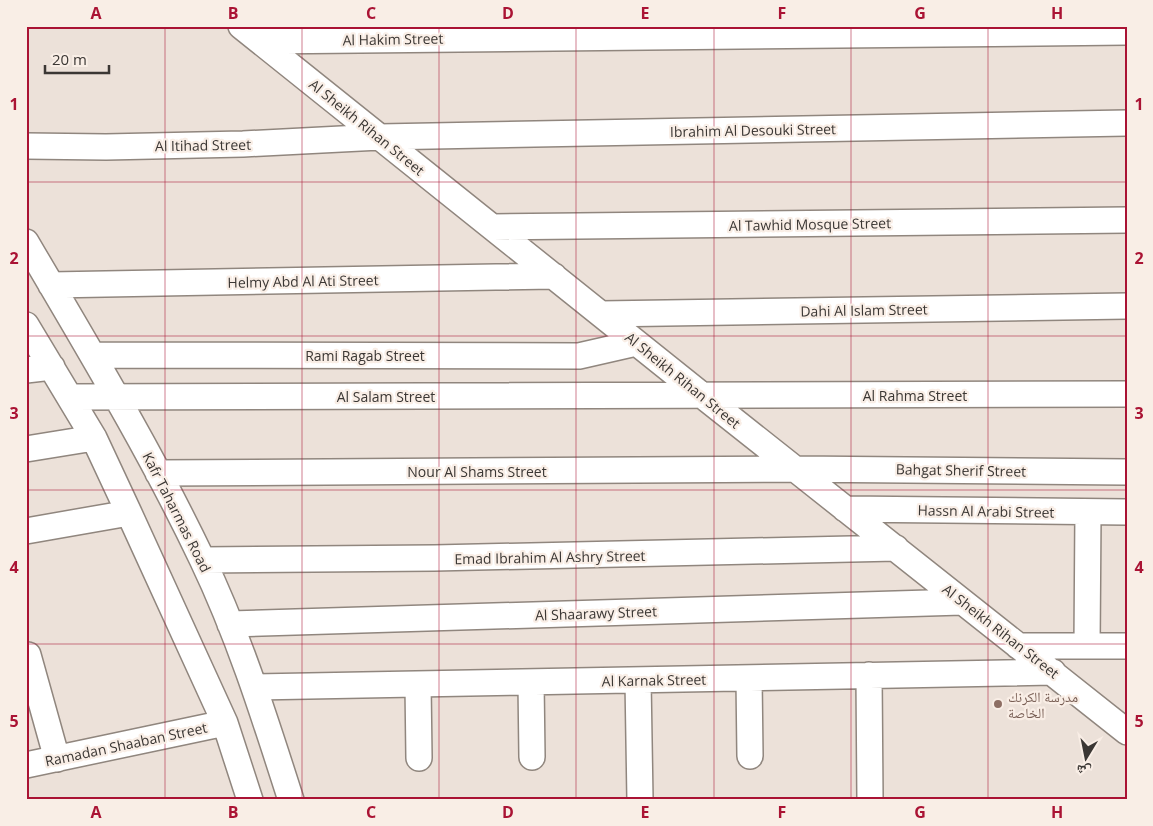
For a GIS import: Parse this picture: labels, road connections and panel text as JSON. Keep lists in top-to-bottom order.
{
  "streets": {
    "street": [
      "Al Hakim Street",
      "Al Sheikh Rihan Street",
      "Ibrahim Al Desouki Street",
      "Al Itihad Street",
      "Al Tawhid Mosque Street",
      "Helmy Abd Al Ati Street",
      "Dahi Al Islam Street",
      "Rami Ragab Street",
      "Al Rahma Street",
      "Al Salam Street",
      "Bahgat Sherif Street",
      "Nour Al Shams Street",
      "Hassn Al Arabi Street",
      "Kafr Taharmas Road",
      "Emad Ibrahim Al Ashry Street",
      "Al Shaarawy Street",
      "Al Karnak Street",
      "Ramadan Shaaban Street"
    ]
  },
  "crossings": [
    ["Al Hakim Street", "Al Sheikh Rihan Street"],
    ["Al Sheikh Rihan Street", "Ibrahim Al Desouki Street"],
    ["Al Sheikh Rihan Street", "Al Itihad Street"],
    ["Al Sheikh Rihan Street", "Al Tawhid Mosque Street"],
    ["Al Sheikh Rihan Street", "Helmy Abd Al Ati Street"],
    ["Al Sheikh Rihan Street", "Dahi Al Islam Street"],
    ["Al Sheikh Rihan Street", "Rami Ragab Street"],
    ["Al Sheikh Rihan Street", "Al Rahma Street"],
    ["Al Sheikh Rihan Street", "Al Salam Street"],
    ["Al Sheikh Rihan Street", "Bahgat Sherif Street"],
    ["Al Sheikh Rihan Street", "Nour Al Shams Street"],
    ["Al Sheikh Rihan Street", "Hassn Al Arabi Street"],
    ["Al Sheikh Rihan Street", "Emad Ibrahim Al Ashry Street"],
    ["Al Sheikh Rihan Street", "Al Shaarawy Street"],
    ["Al Sheikh Rihan Street", "Al Karnak Street"],
    ["Ibrahim Al Desouki Street", "Al Itihad Street"],
    ["Helmy Abd Al Ati Street", "Kafr Taharmas Road"],
    ["Rami Ragab Street", "Kafr Taharmas Road"],
    ["Al Rahma Street", "Al Salam Street"],
    ["Al Salam Street", "Kafr Taharmas Road"],
    ["Bahgat Sherif Street", "Nour Al Shams Street"],
    ["Nour Al Shams Street", "Kafr Taharmas Road"],
    ["Kafr Taharmas Road", "Emad Ibrahim Al Ashry Street"],
    ["Kafr Taharmas Road", "Al Shaarawy Street"],
    ["Kafr Taharmas Road", "Al Karnak Street"]
  ],
  "places": ["مدرسة الكرنك الخاصة"],
  "scale_bar": "20 m",
  "north": "bottom",
  "grid": {
    "columns": [
      "A",
      "B",
      "C",
      "D",
      "E",
      "F",
      "G",
      "H"
    ],
    "rows": [
      "1",
      "2",
      "3",
      "4",
      "5"
    ]
  }
}
